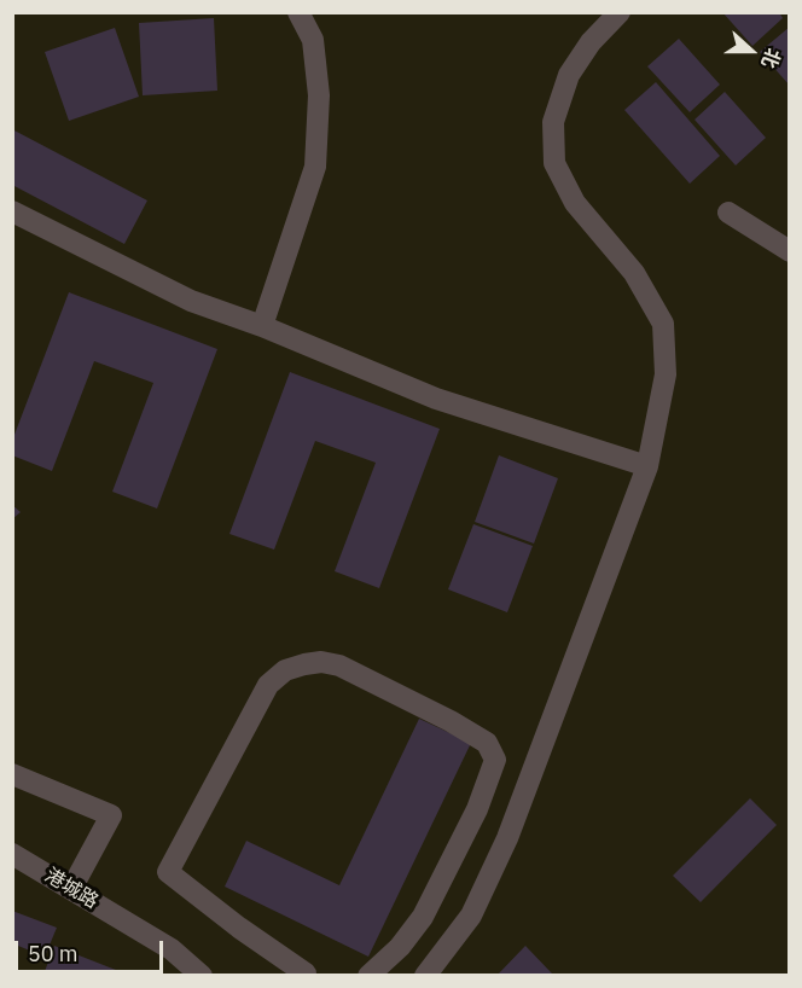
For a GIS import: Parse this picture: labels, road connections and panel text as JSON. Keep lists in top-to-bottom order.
{
  "streets": {
    "street": ["港城路"]
  },
  "scale_bar": "50 m",
  "north": "right"
}
